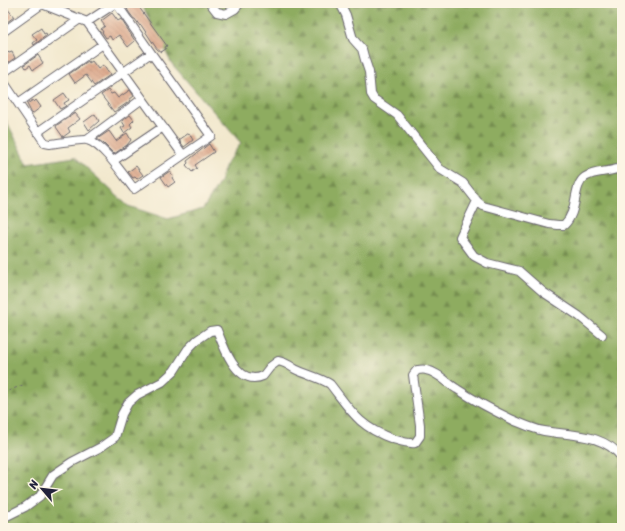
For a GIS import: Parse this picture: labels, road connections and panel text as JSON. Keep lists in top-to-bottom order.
{
  "north": "top left"
}
